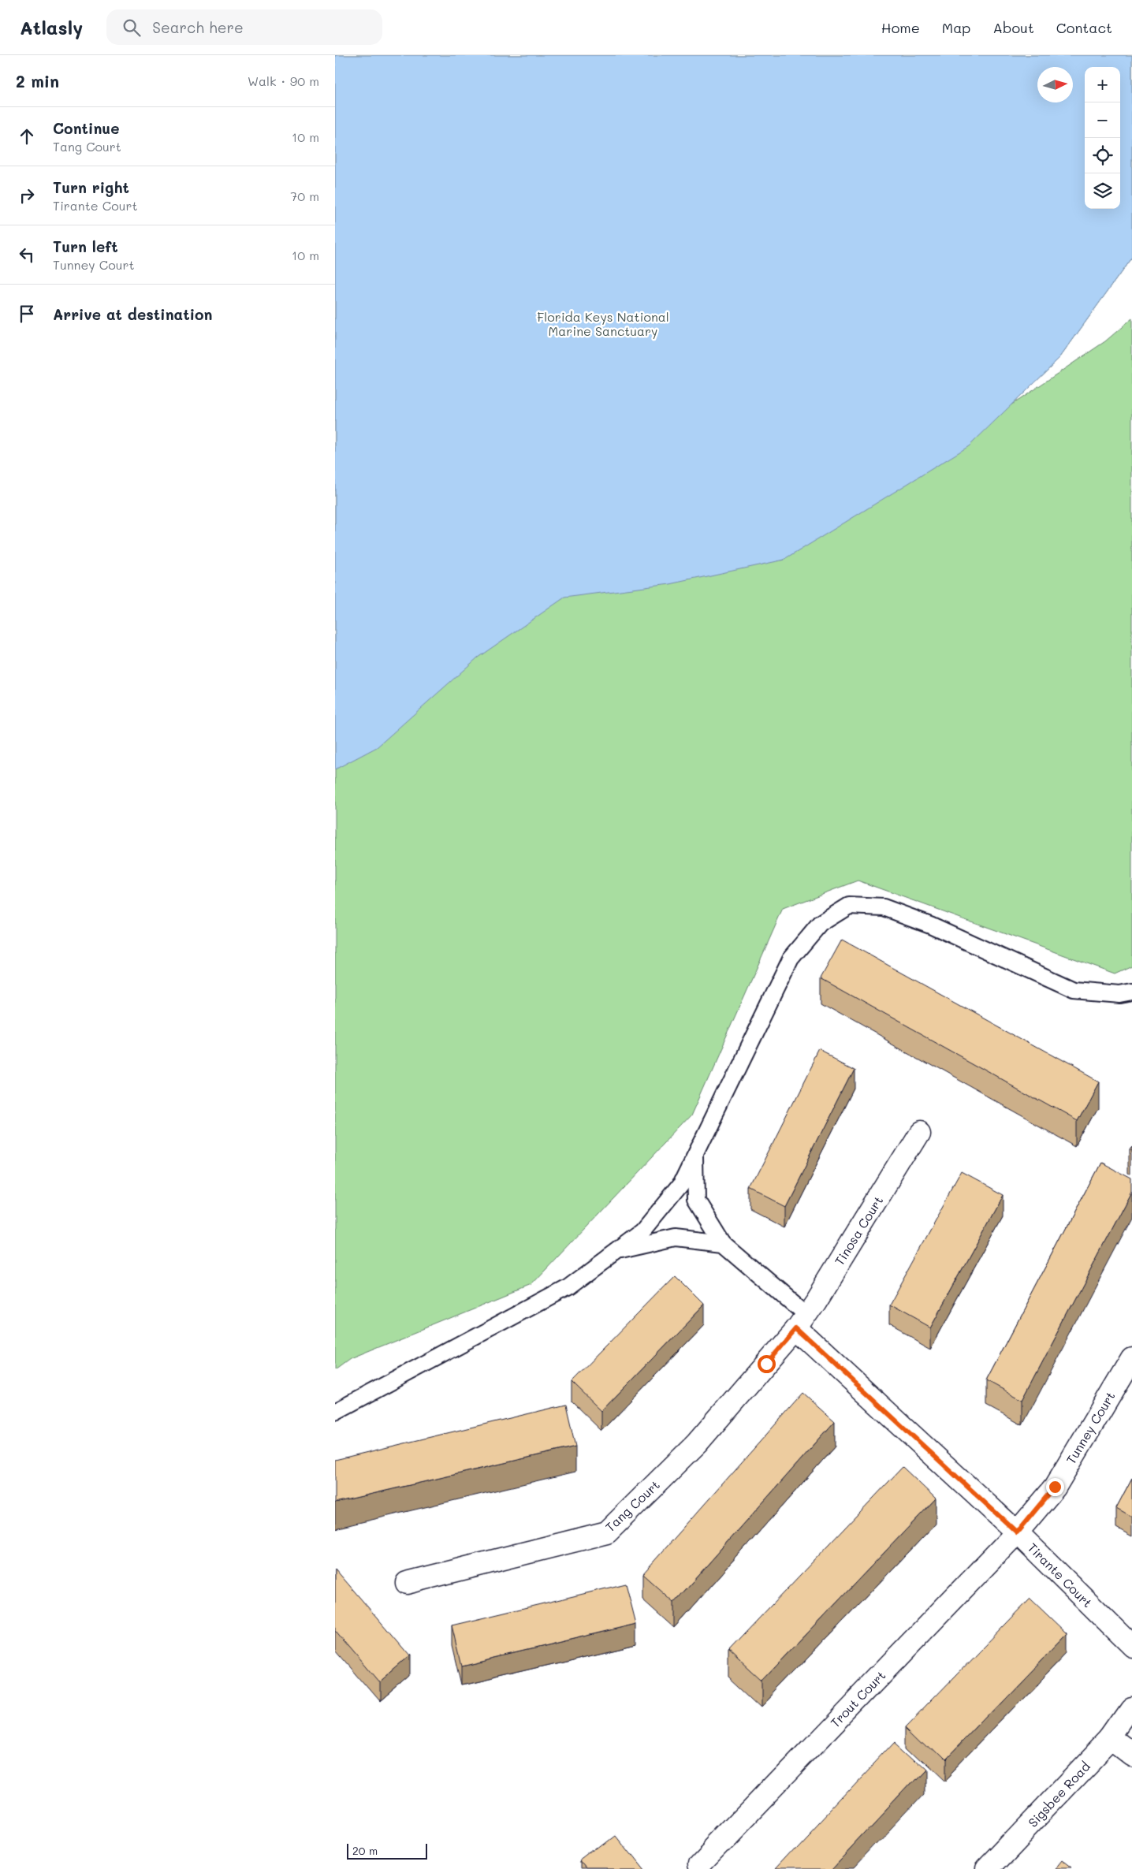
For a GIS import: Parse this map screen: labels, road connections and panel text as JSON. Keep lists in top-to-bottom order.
{
  "streets": {
    "street": [
      "Tinosa Court",
      "Tunney Court",
      "Tang Court",
      "Tirante Court",
      "Trout Court",
      "Sigsbee Road"
    ]
  },
  "crossings": [
    ["Tinosa Court", "Tang Court"],
    ["Tinosa Court", "Tirante Court"],
    ["Tunney Court", "Tirante Court"],
    ["Tunney Court", "Trout Court"],
    ["Tang Court", "Tirante Court"],
    ["Tirante Court", "Trout Court"]
  ],
  "parks": ["Florida Keys National Marine Sanctuary"],
  "scale_bar": "20 m",
  "north": "right",
  "page": {
    "header": "Atlasly",
    "search": "Search here",
    "nav": [
      "Home",
      "Map",
      "About",
      "Contact"
    ],
    "heading": ["2 min", "Walk · 90 m"],
    "map_buttons": ["+", "−"],
    "list": [
      ["Continue", "Tang Court", "10 m"],
      ["Turn right", "Tirante Court", "70 m"],
      ["Turn left", "Tunney Court", "10 m"],
      "Arrive at destination"
    ],
    "scale": "20 m"
  }
}
